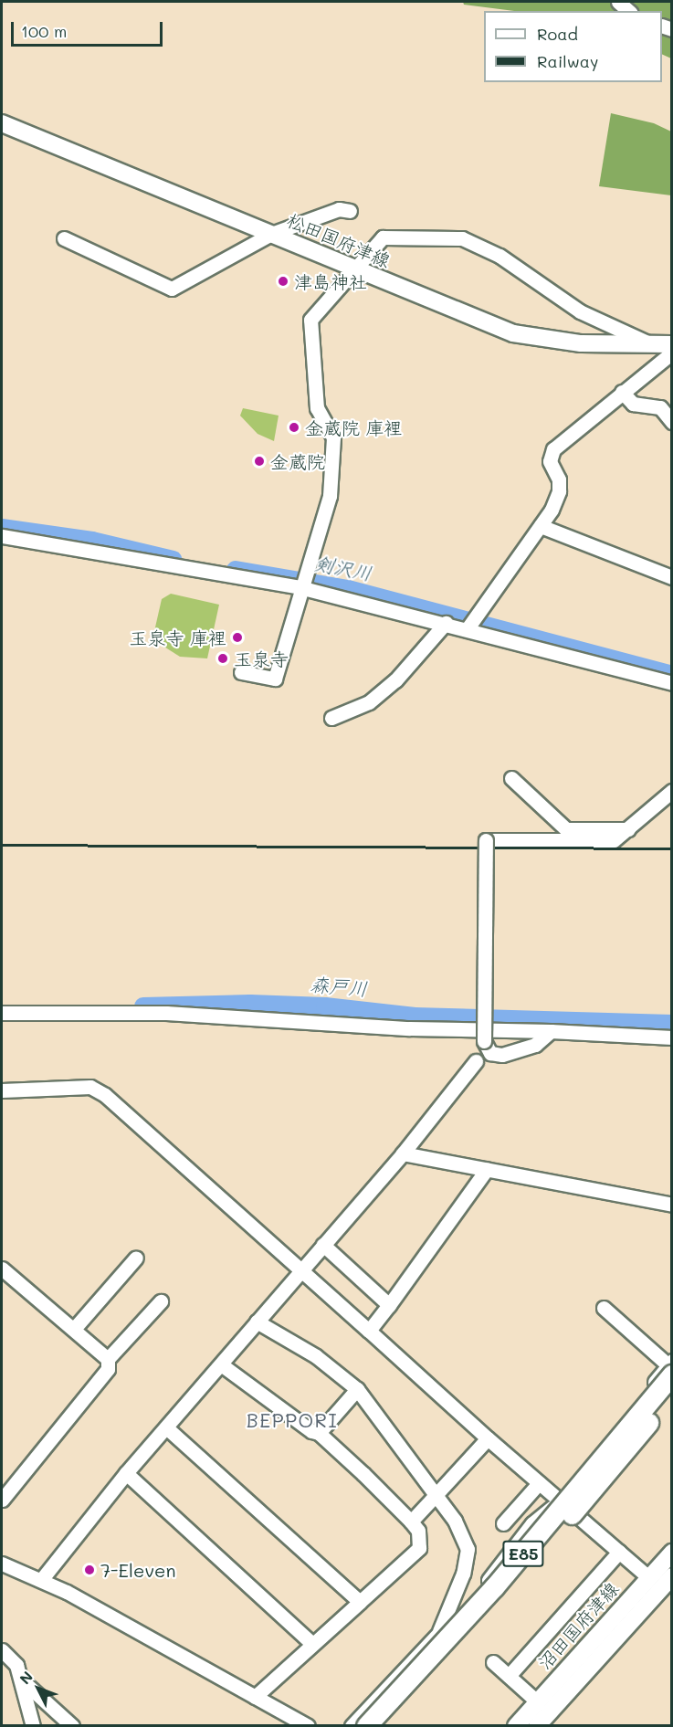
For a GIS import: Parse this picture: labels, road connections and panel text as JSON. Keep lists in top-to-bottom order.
{
  "streets": {
    "highway": ["E85"],
    "main road": ["松田国府津線", "沼田国府津線"]
  },
  "districts": ["BEPPORI"],
  "water": ["剣沢川", "森戸川"],
  "places": [
    "津島神社",
    "金蔵院 庫裡",
    "金蔵院",
    "玉泉寺 庫裡",
    "玉泉寺",
    "7-Eleven"
  ],
  "legend": ["Road", "Railway"],
  "scale_bar": "100 m",
  "north": "top left"
}
